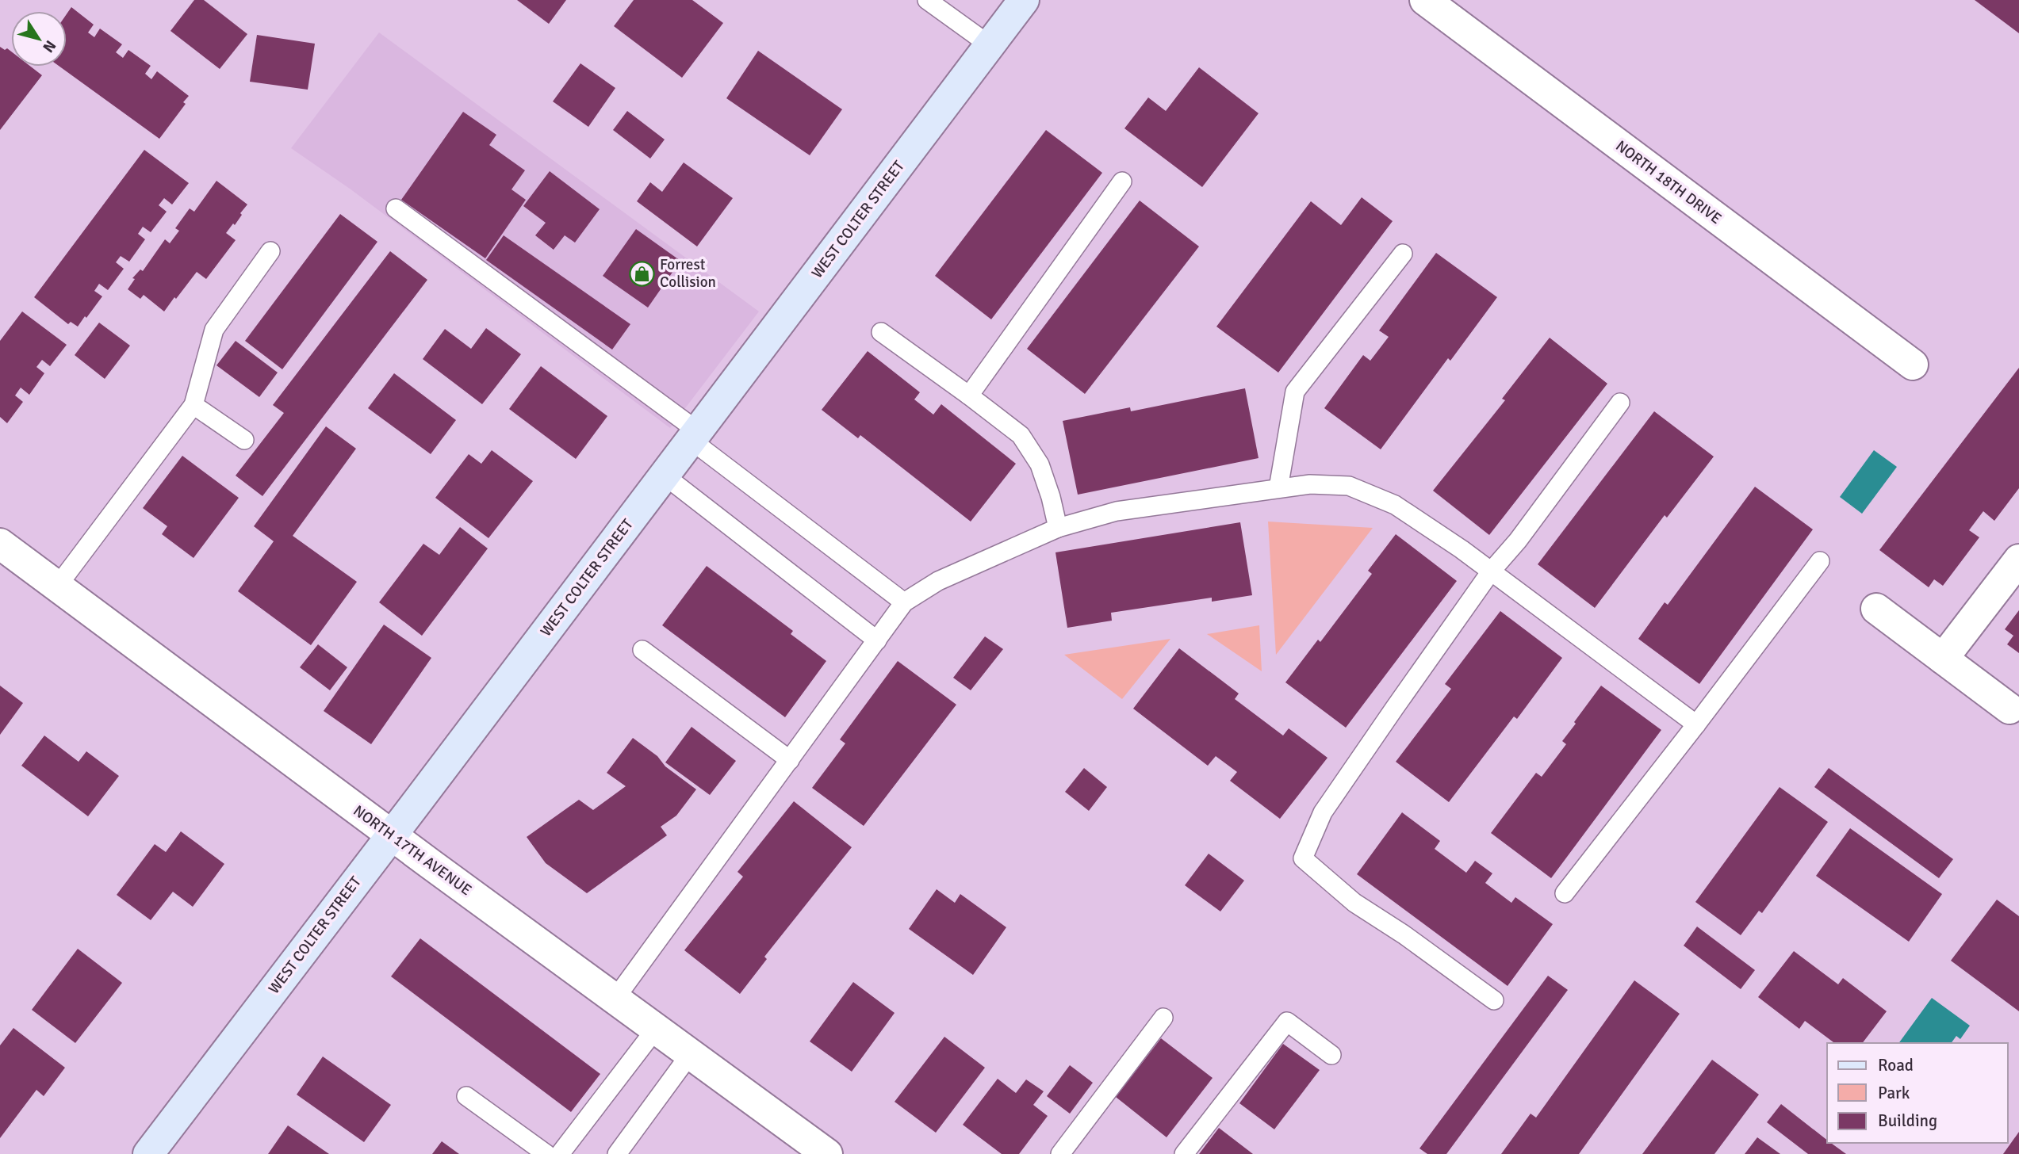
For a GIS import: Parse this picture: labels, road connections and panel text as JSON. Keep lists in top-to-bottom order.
{
  "streets": {
    "street": ["NORTH 18TH DRIVE", "WEST COLTER STREET", "NORTH 17TH AVENUE"]
  },
  "crossings": [
    ["WEST COLTER STREET", "NORTH 17TH AVENUE"]
  ],
  "places": {
    "shop": ["Forrest Collision"]
  },
  "legend": ["Road", "Park", "Building"],
  "north": "bottom right"
}
